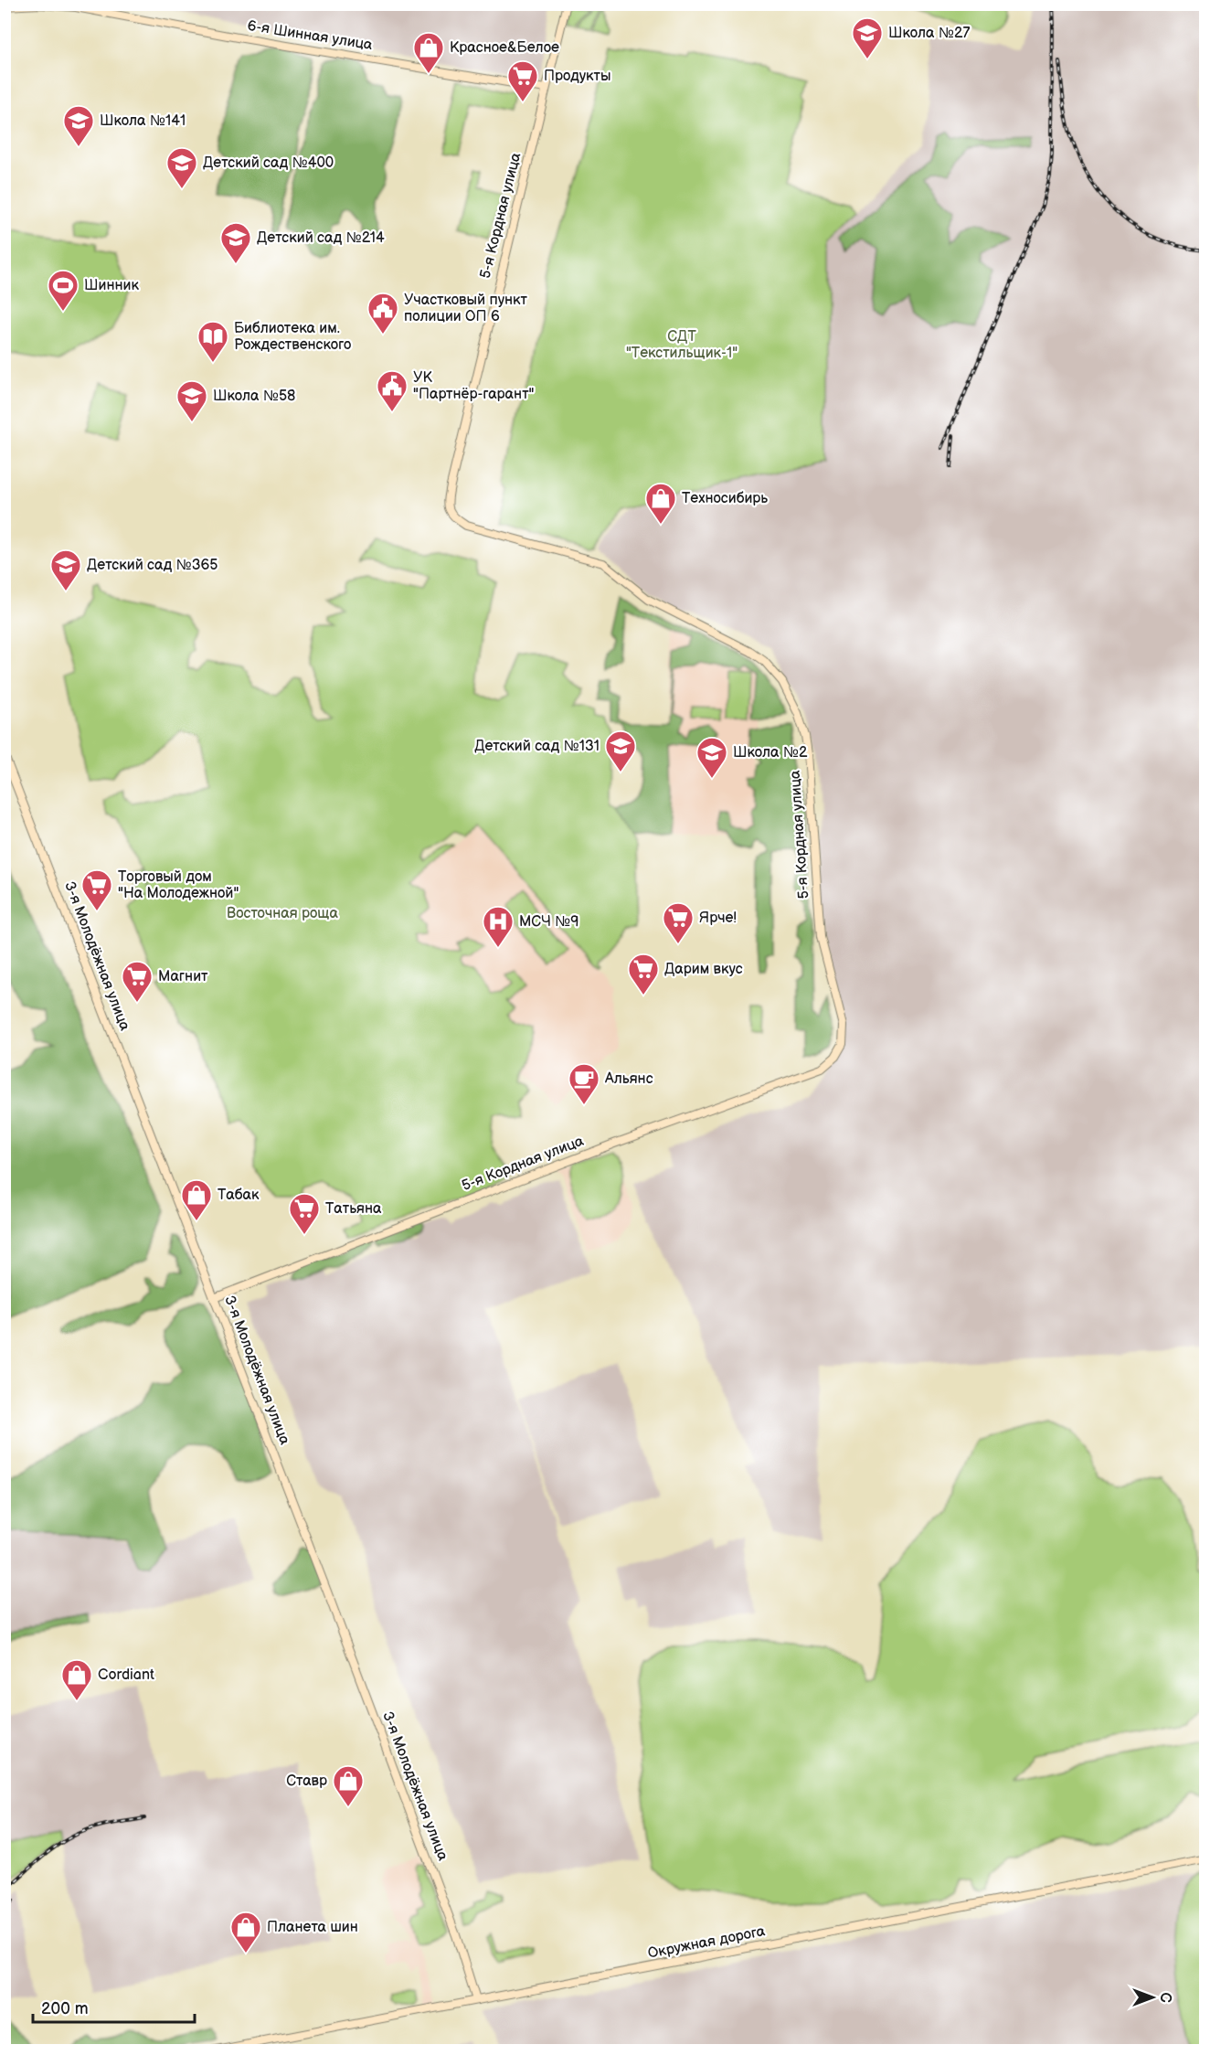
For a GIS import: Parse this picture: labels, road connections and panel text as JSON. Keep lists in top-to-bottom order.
{
  "streets": {
    "main road": [
      "6-я Шинная улица",
      "5-я Кордная улица",
      "3-я Молодёжная улица",
      "Окружная дорога"
    ]
  },
  "crossings": [
    ["6-я Шинная улица", "5-я Кордная улица"],
    ["5-я Кордная улица", "3-я Молодёжная улица"],
    ["3-я Молодёжная улица", "Окружная дорога"]
  ],
  "parks": ["СДТ \"Текстильщик-1\"", "Восточная роща"],
  "places": {
    "school or university": [
      "Школа №27",
      "Школа №141",
      "Детский сад №400",
      "Детский сад №214",
      "Школа №58",
      "Детский сад №365",
      "Детский сад №131",
      "Школа №2"
    ],
    "shop": [
      "Красное&Белое",
      "Техносибирь",
      "Табак",
      "Cordiant",
      "Ставр",
      "Планета шин"
    ],
    "supermarket": [
      "Продукты",
      "Торговый дом \"На Молодежной\"",
      "Ярче!",
      "Дарим вкус",
      "Магнит",
      "Татьяна"
    ],
    "sports": ["Шинник"],
    "public building": ["Участковый пункт полиции ОП 6", "УК \"Партнёр-гарант\""],
    "library": ["Библиотека им. Рождественского"],
    "hospital": ["МСЧ №9"],
    "cafe": ["Альянс"]
  },
  "scale_bar": "200 m",
  "north": "right"
}
